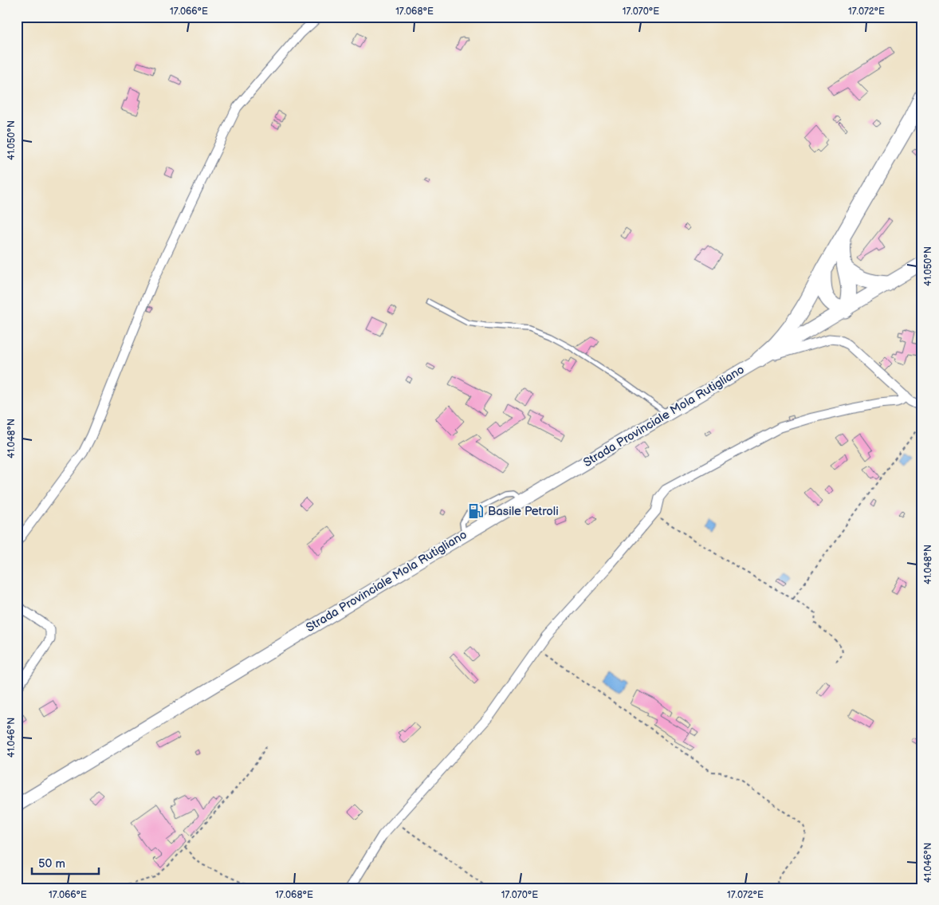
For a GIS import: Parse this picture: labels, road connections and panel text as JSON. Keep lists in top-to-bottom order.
{
  "streets": {
    "main road": ["Strada Provinciale Mola Rutigliano"]
  },
  "places": {
    "fuel station": ["Basile Petroli"]
  },
  "scale_bar": "50 m",
  "coordinates": [
    "17.066°E",
    "17.068°E",
    "17.070°E",
    "17.072°E",
    "41.050°N",
    "41.048°N",
    "41.046°N"
  ]
}
